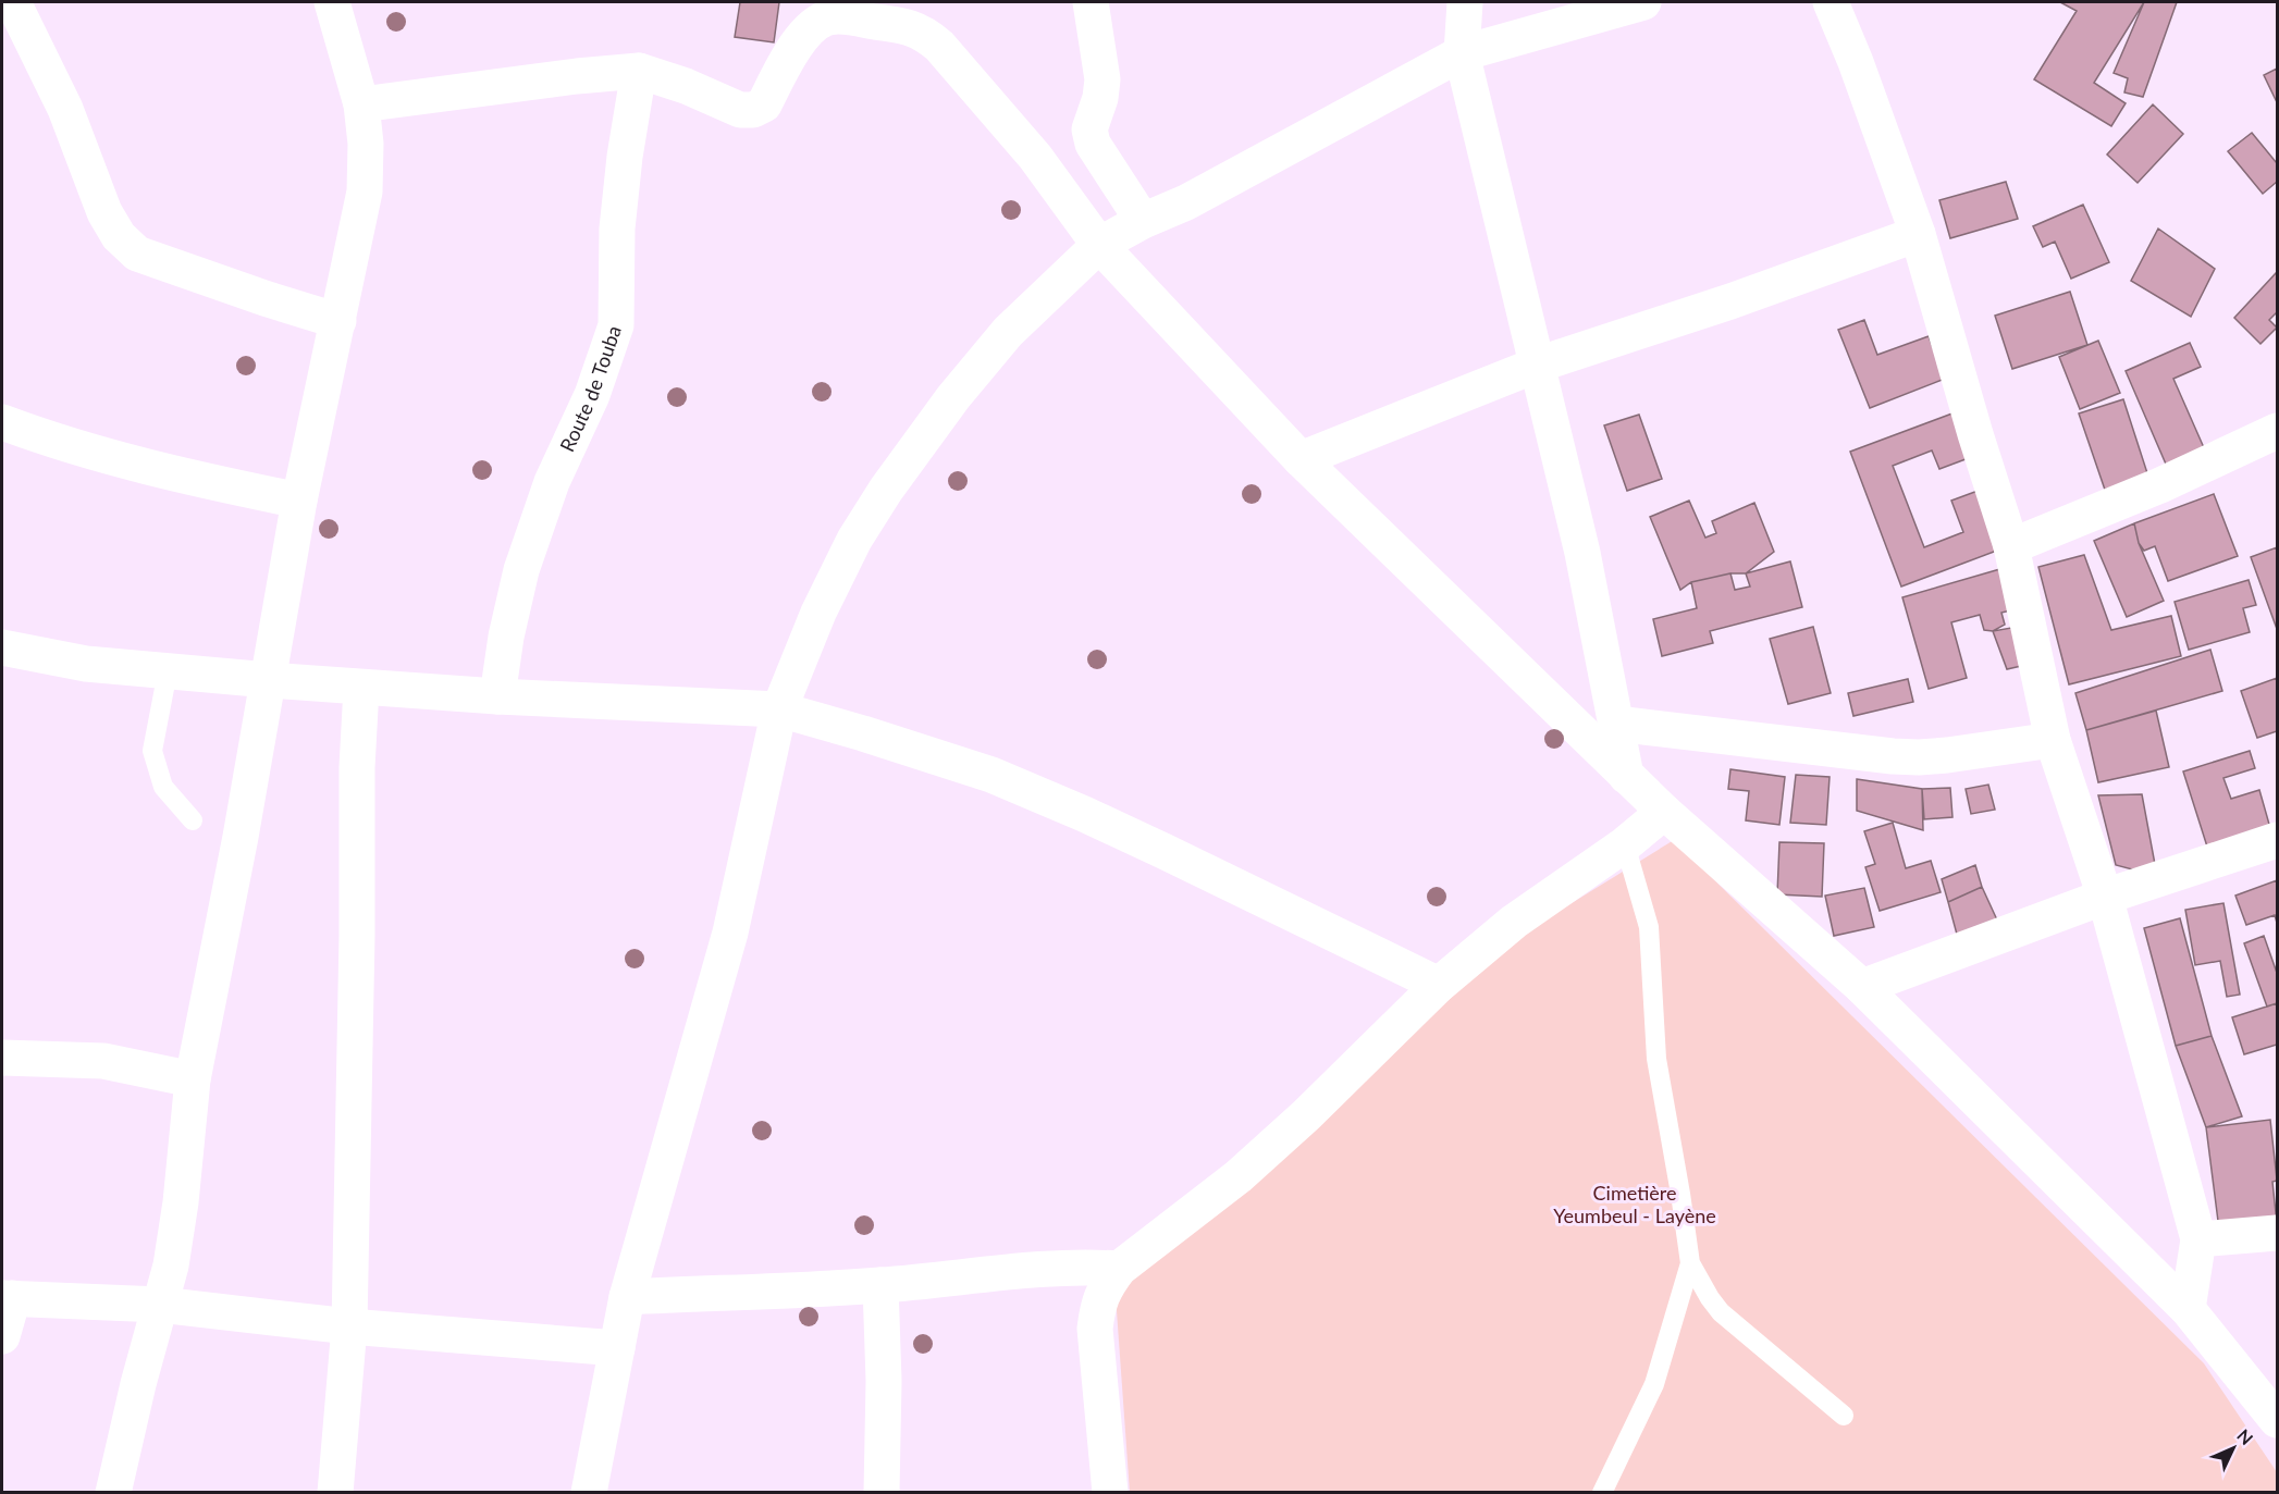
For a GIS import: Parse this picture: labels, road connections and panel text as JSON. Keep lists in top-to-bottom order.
{
  "streets": {
    "street": ["Route de Touba"]
  },
  "parks": ["Cimetière Yeumbeul - Layène"],
  "north": "top right"
}
